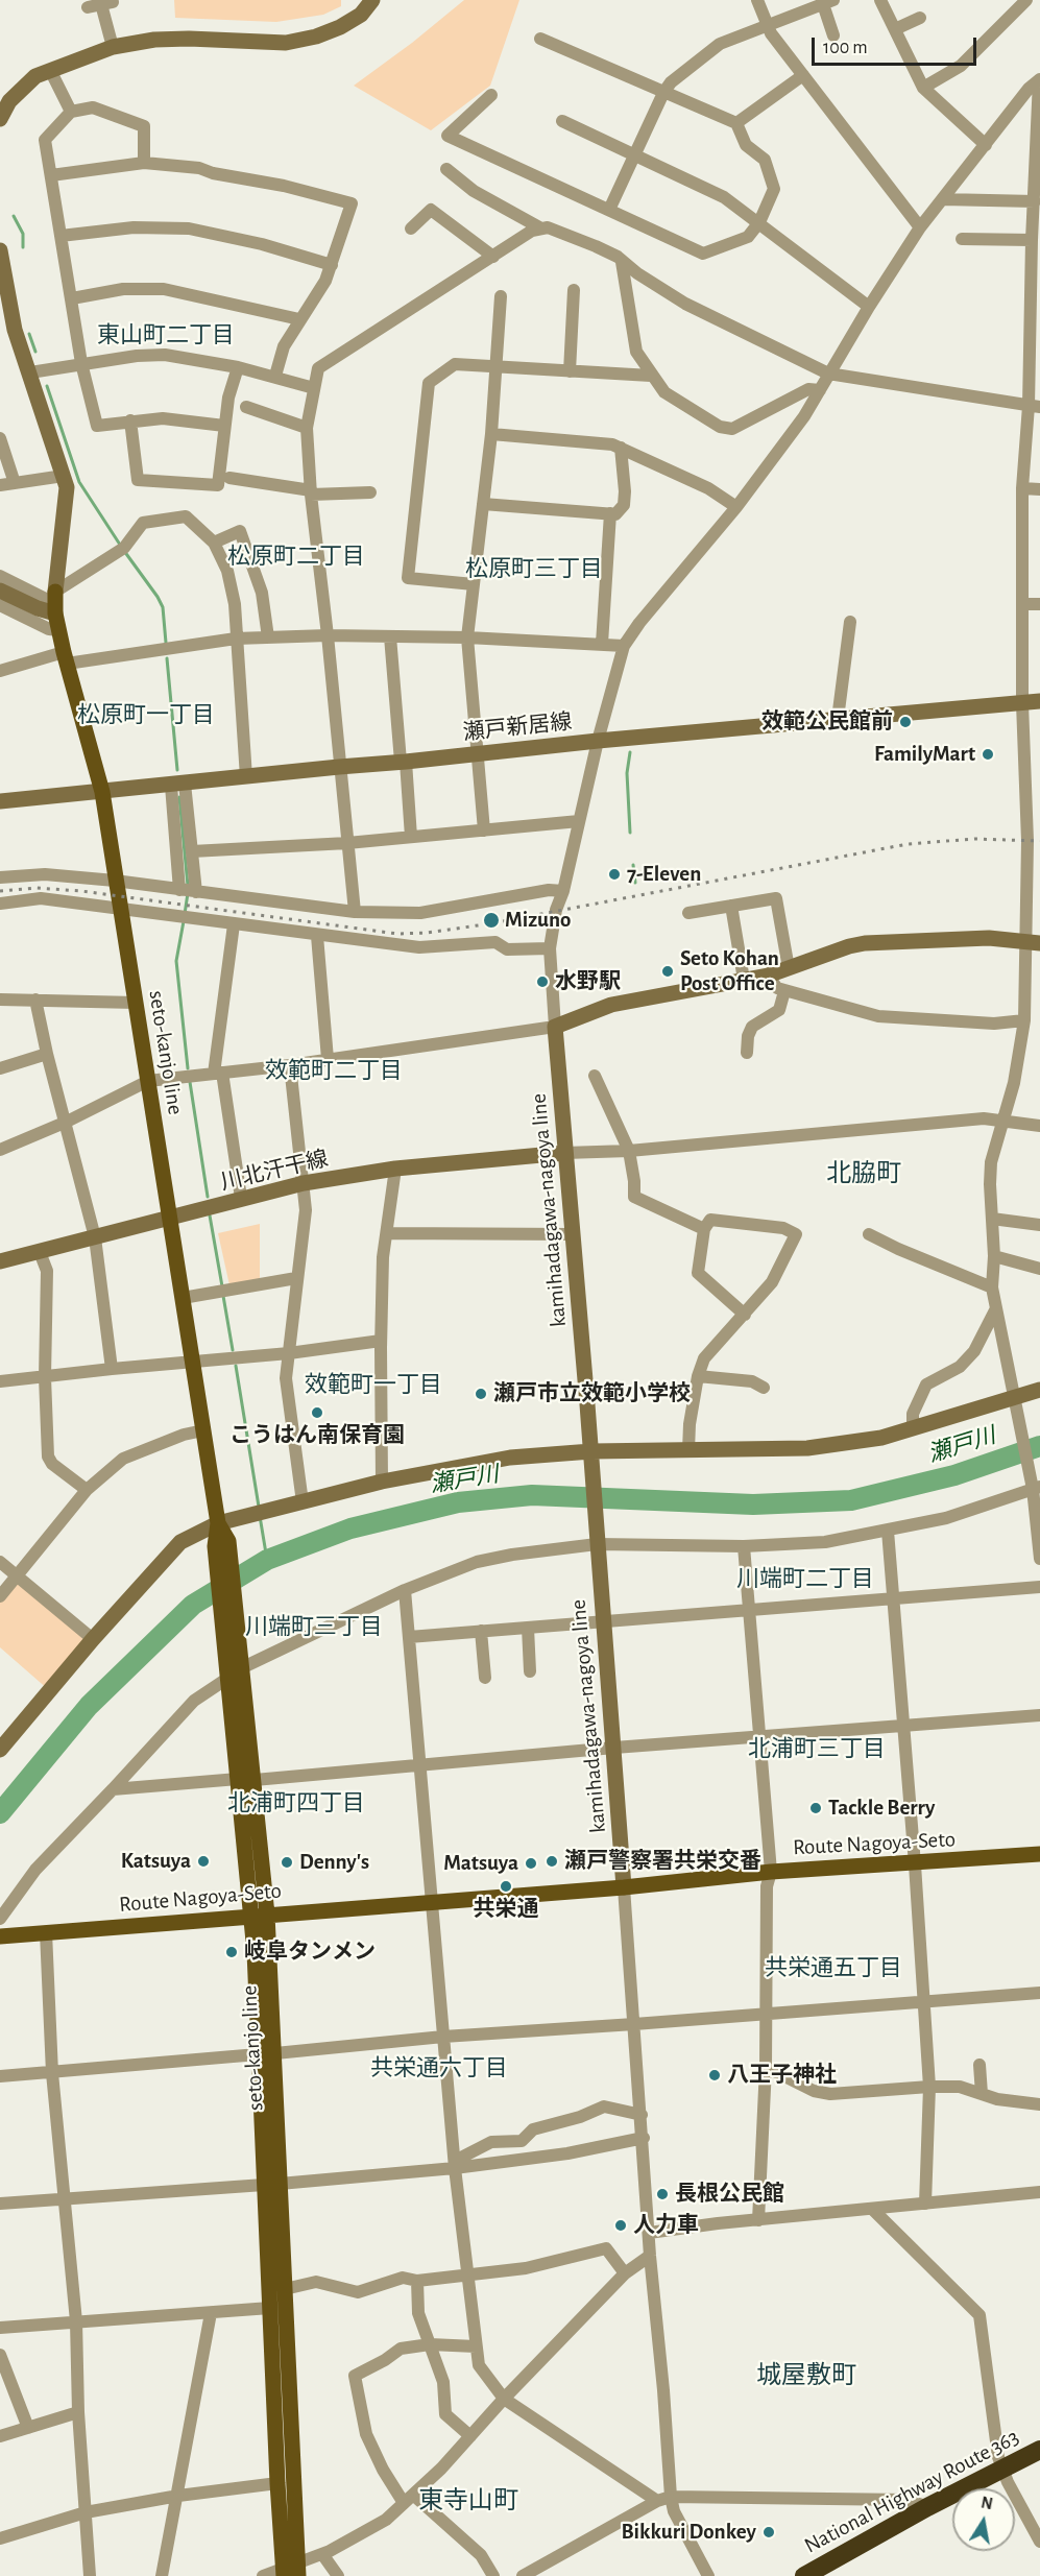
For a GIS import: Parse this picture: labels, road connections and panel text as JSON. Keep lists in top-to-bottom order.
{
  "streets": {
    "highway": ["National Highway Route 363"],
    "main road": ["seto-kanjo line", "Route Nagoya-Seto"],
    "street": ["瀬戸新居線", "川北汗干線", "kamihadagawa-nagoya line"]
  },
  "crossings": [
    ["瀬戸新居線", "seto-kanjo line"],
    ["seto-kanjo line", "川北汗干線"],
    ["seto-kanjo line", "Route Nagoya-Seto"],
    ["川北汗干線", "kamihadagawa-nagoya line"],
    ["kamihadagawa-nagoya line", "Route Nagoya-Seto"]
  ],
  "districts": [
    "東山町二丁目",
    "松原町二丁目",
    "松原町三丁目",
    "松原町一丁目",
    "效範町二丁目",
    "北脇町",
    "效範町一丁目",
    "川端町二丁目",
    "川端町三丁目",
    "北浦町三丁目",
    "北浦町四丁目",
    "共栄通五丁目",
    "共栄通六丁目",
    "城屋敷町",
    "東寺山町"
  ],
  "water": ["瀬戸川"],
  "places": [
    "效範公民館前",
    "FamilyMart",
    "7-Eleven",
    "Mizuno",
    "Seto Kohan Post Office",
    "水野駅",
    "瀬戸市立效範小学校",
    "こうはん南保育園",
    "Tackle Berry",
    "Katsuya",
    "瀬戸警察署共栄交番",
    "Denny's",
    "Matsuya",
    "共栄通",
    "岐阜タンメン",
    "八王子神社",
    "長根公民館",
    "人力車",
    "Bikkuri Donkey"
  ],
  "scale_bar": "100 m",
  "north": "top"
}
